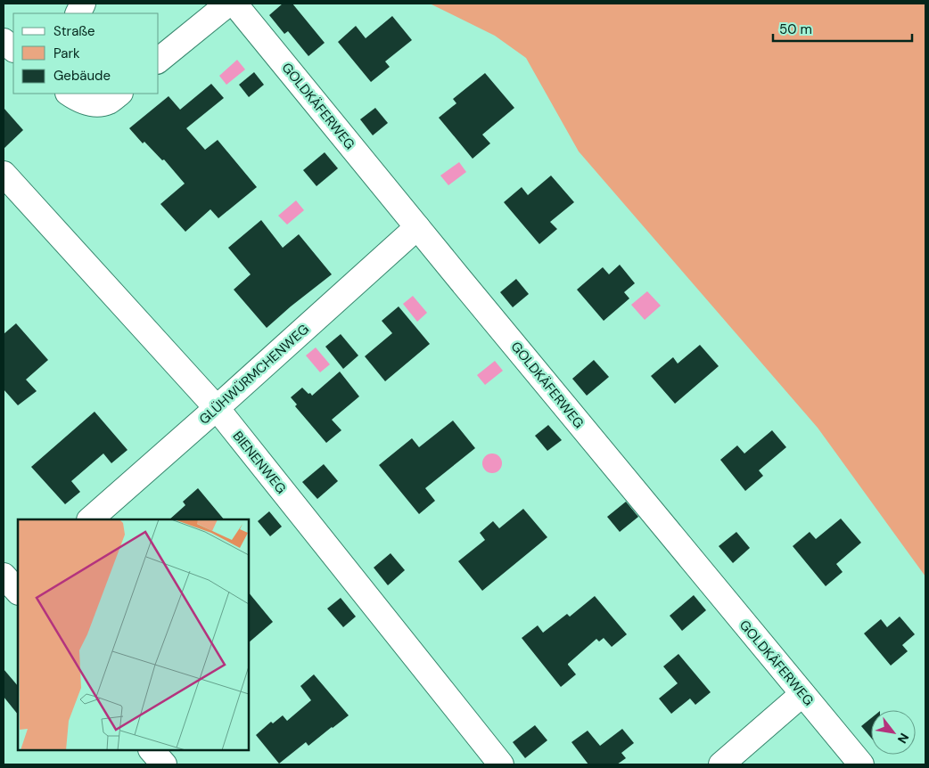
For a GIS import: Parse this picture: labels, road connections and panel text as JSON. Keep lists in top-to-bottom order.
{
  "streets": {
    "street": ["GOLDKÄFERWEG", "GLÜHWÜRMCHENWEG", "BIENENWEG"]
  },
  "crossings": [
    ["GOLDKÄFERWEG", "GLÜHWÜRMCHENWEG"],
    ["GLÜHWÜRMCHENWEG", "BIENENWEG"]
  ],
  "legend": ["Straße", "Park", "Gebäude"],
  "scale_bar": "50 m",
  "north": "bottom right"
}
